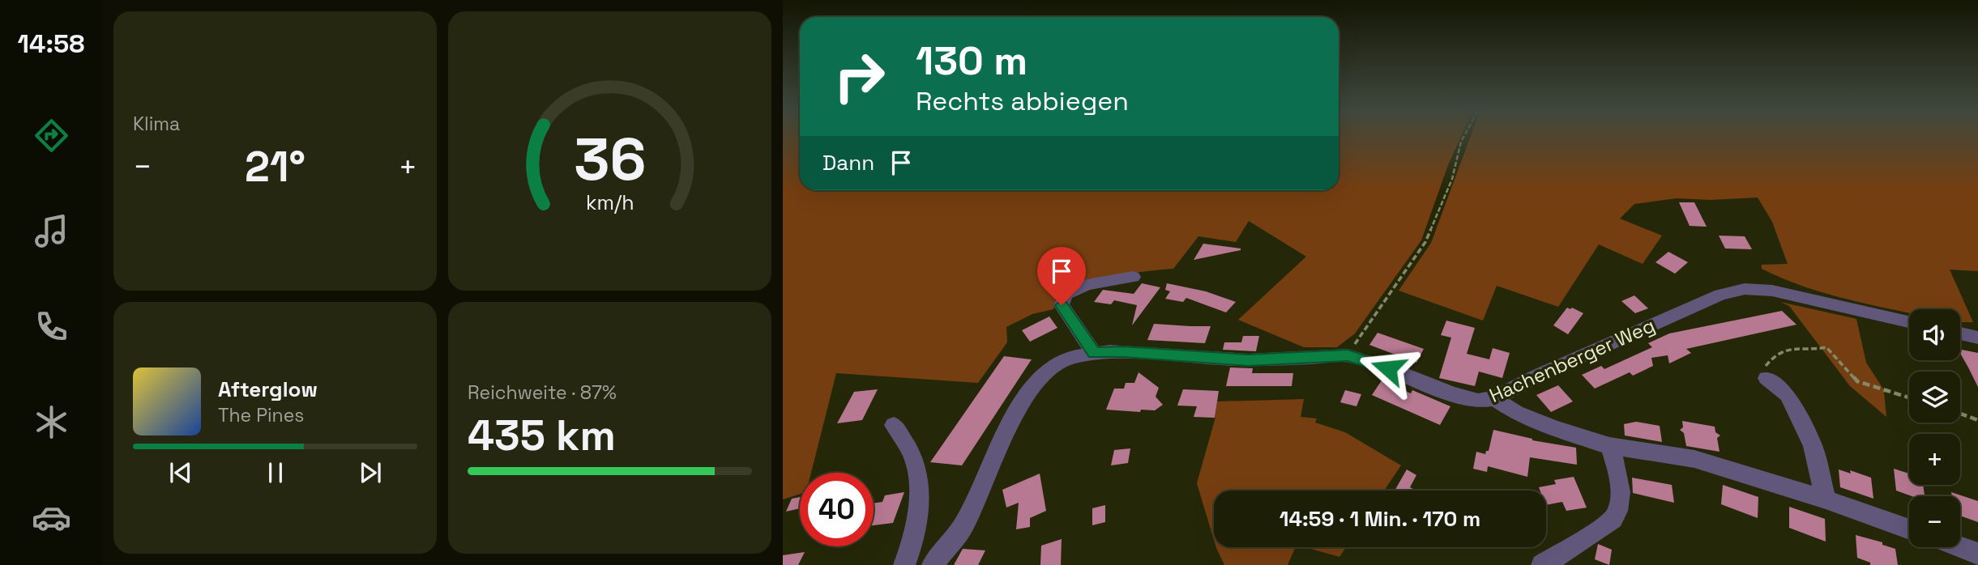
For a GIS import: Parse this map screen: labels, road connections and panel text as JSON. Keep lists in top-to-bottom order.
{
  "streets": {
    "street": ["Hachenberger Weg"]
  },
  "page": {
    "tabs": "14:58",
    "tile": [
      "Klima",
      ["Reichweite · 87%", "435 km"]
    ],
    "turn": ["130 m", "Rechts abbiegen"],
    "then": "Dann",
    "heat": ["−", "21°", "+"],
    "map_buttons": ["+", "−"],
    "song": ["Afterglow", "The Pines"],
    "limit": "40",
    "trip": "14:59 · 1 Min. · 170 m",
    "gauge": ["36", "km/h"]
  }
}
